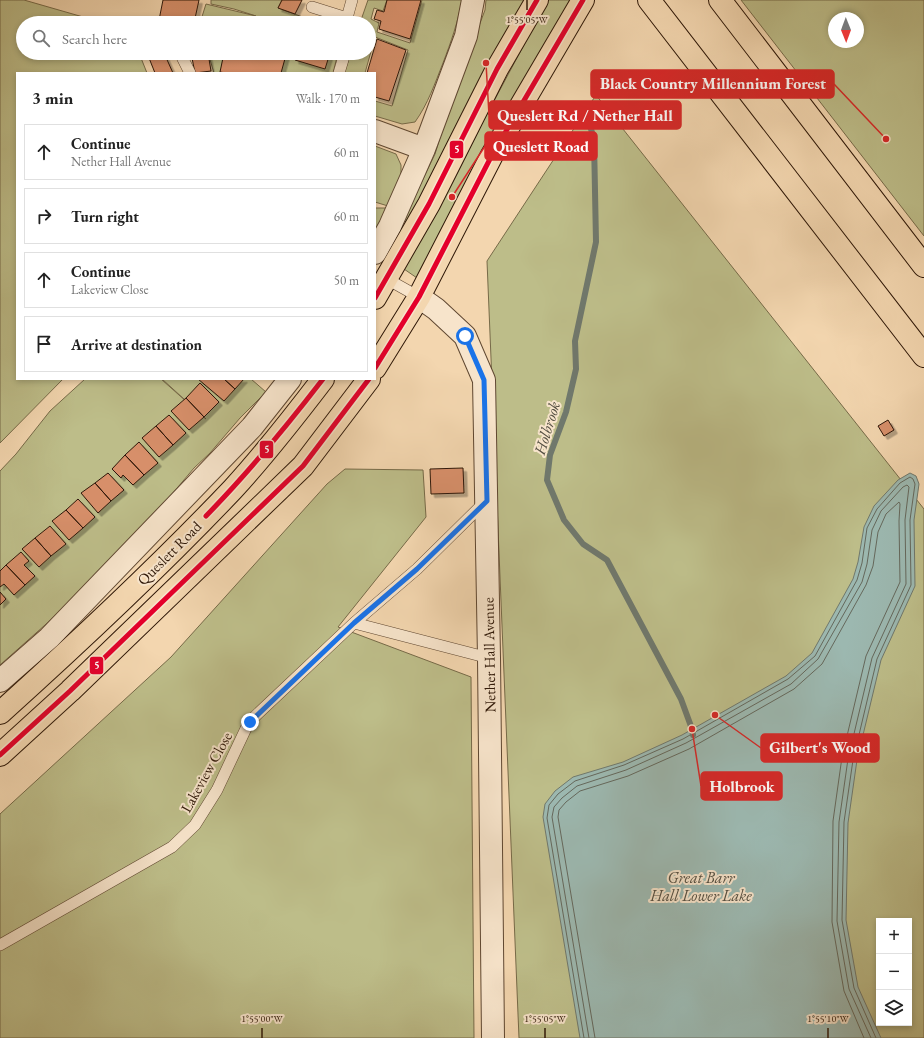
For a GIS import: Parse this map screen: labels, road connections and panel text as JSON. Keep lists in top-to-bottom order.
{
  "streets": {
    "highway": ["Queslett Road"],
    "street": ["Nether Hall Avenue"],
    "lane": ["Lakeview Close"]
  },
  "crossings": [
    ["Nether Hall Avenue", "Lakeview Close"]
  ],
  "water": ["Holbrook", "Great Barr Hall Lower Lake"],
  "places": [
    "Queslett Rd / Nether Hall",
    "Black Country Millennium Forest",
    "Queslett Road",
    "Gilbert's Wood",
    "Holbrook"
  ],
  "lines": ["transit line 5"],
  "north": "bottom",
  "page": {
    "search": "Search here",
    "heading": ["3 min", "Walk · 170 m"],
    "list": [
      ["Continue", "Nether Hall Avenue", "60 m"],
      ["Turn right", "60 m"],
      ["Continue", "Lakeview Close", "50 m"],
      "Arrive at destination"
    ],
    "map_buttons": ["+", "−"]
  },
  "coordinates": ["1°55'05\"W", "1°55'00\"W", "1°55'10\"W"]
}
